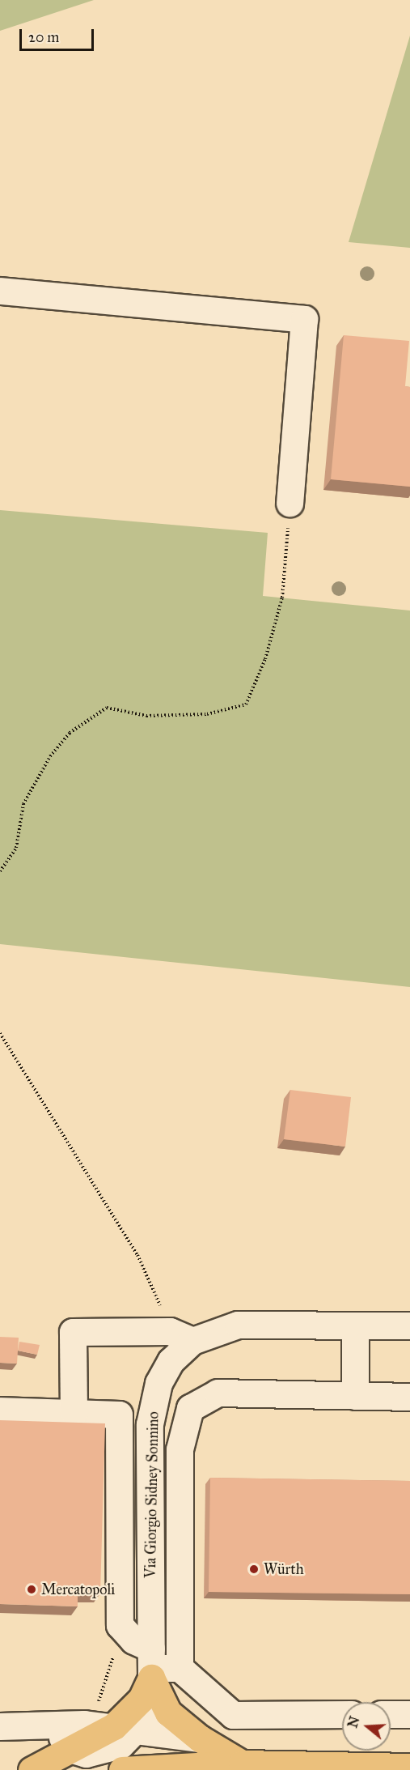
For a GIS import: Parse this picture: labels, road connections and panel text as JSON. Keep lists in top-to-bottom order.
{
  "streets": {
    "street": ["Via Giorgio Sidney Sonnino"]
  },
  "places": ["Würth", "Mercatopoli"],
  "scale_bar": "20 m",
  "north": "left"
}
